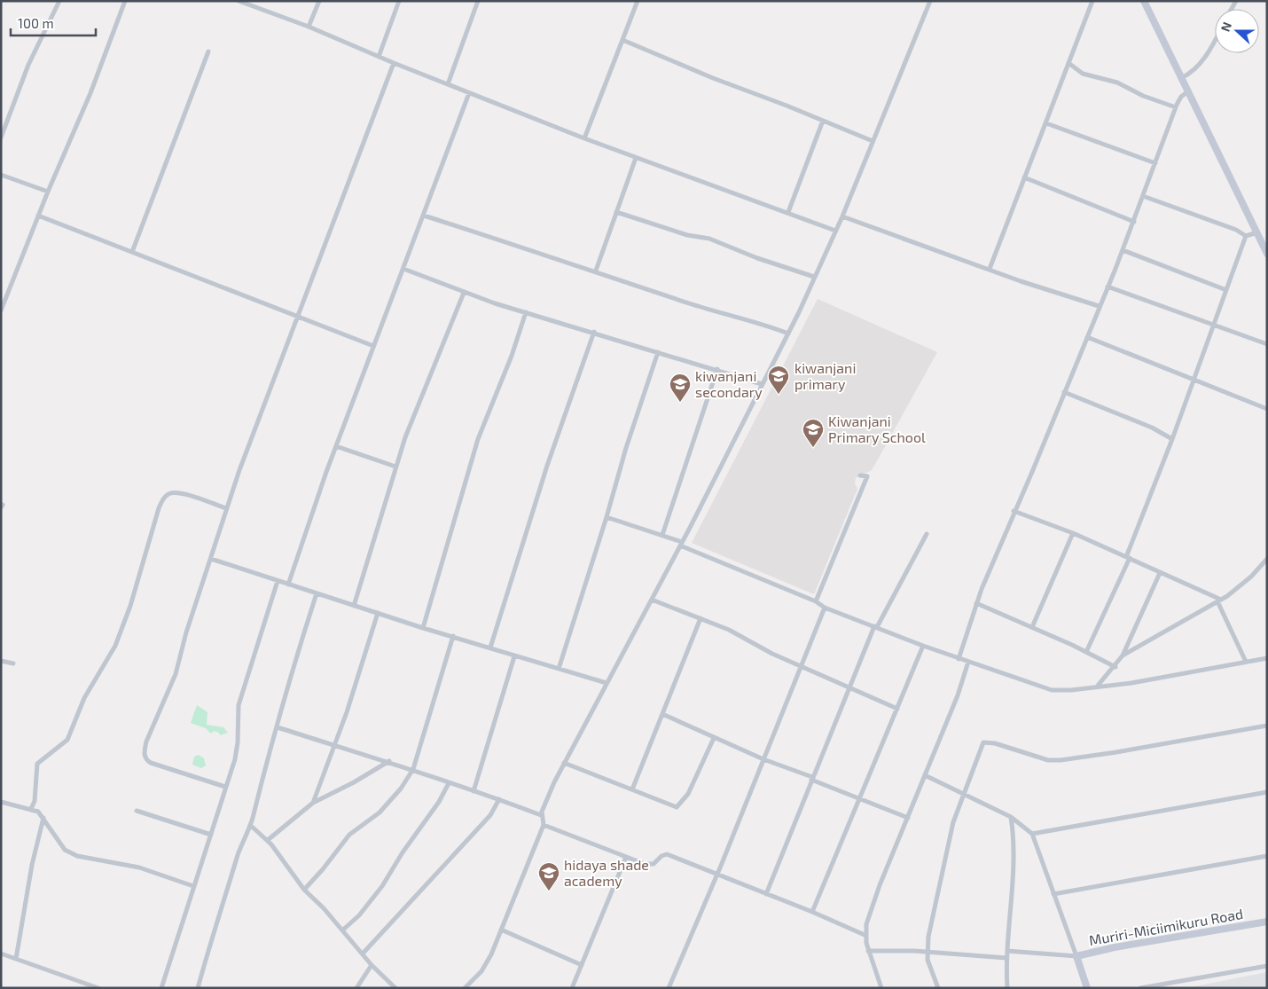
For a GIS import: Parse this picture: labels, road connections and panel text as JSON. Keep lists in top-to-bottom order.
{
  "streets": {
    "street": ["Muriri-Miciimikuru Road"]
  },
  "places": {
    "school or university": [
      "kiwanjani primary",
      "kiwanjani secondary",
      "Kiwanjani Primary School",
      "hidaya shade academy"
    ]
  },
  "scale_bar": "100 m",
  "north": "left"
}
